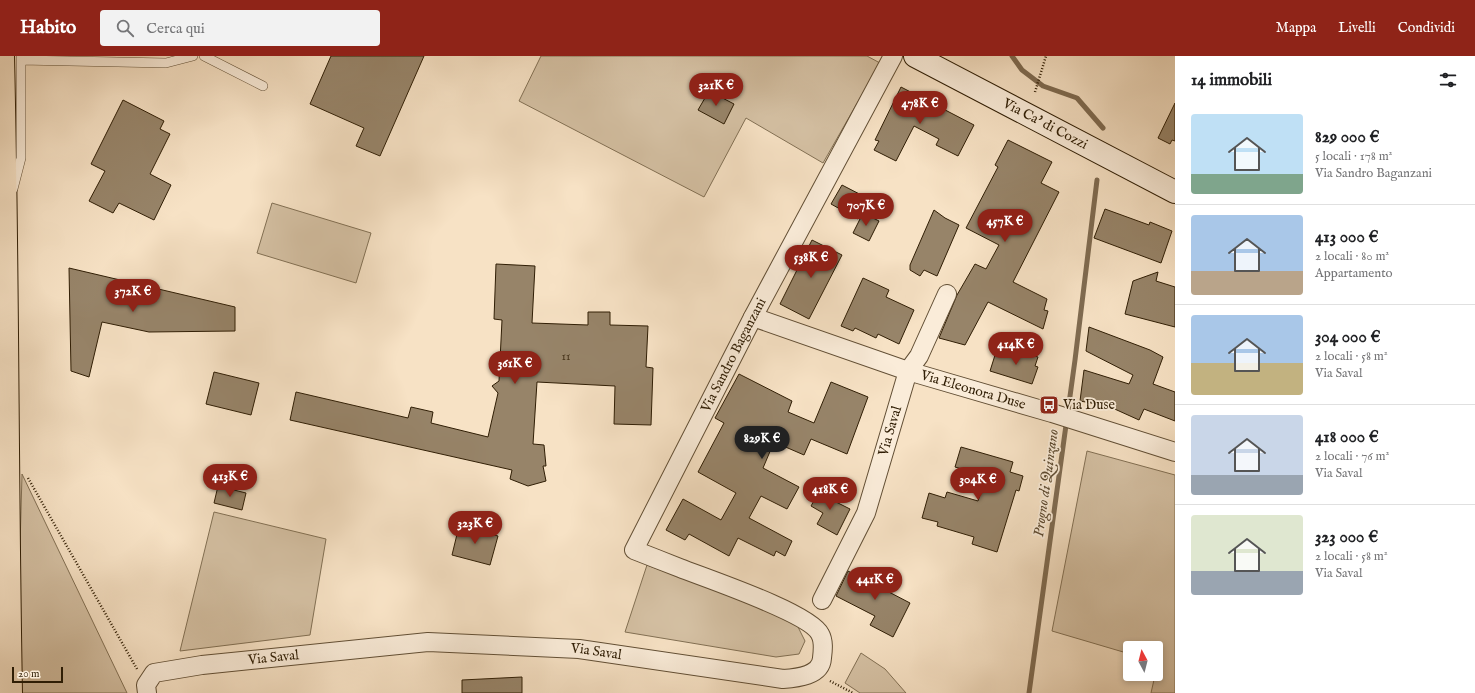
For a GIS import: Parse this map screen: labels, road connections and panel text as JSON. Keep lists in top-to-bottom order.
{
  "streets": {
    "main road": ["Via Ca' di Cozzi"],
    "street": ["Via Sandro Baganzani", "Via Eleonora Duse", "Via Saval"]
  },
  "crossings": [
    ["Via Sandro Baganzani", "Via Eleonora Duse"],
    ["Via Sandro Baganzani", "Via Saval"],
    ["Via Eleonora Duse", "Via Saval"]
  ],
  "water": ["Progno di Quinzano"],
  "places": {
    "bus stop": ["Via Duse"]
  },
  "house_numbers": ["11"],
  "scale_bar": "20 m",
  "north": "top",
  "page": {
    "header": "Habito",
    "search": "Cerca qui",
    "nav": ["Mappa", "Livelli", "Condividi"],
    "heading": "14 immobili",
    "price": [
      "321K €",
      "478K €",
      "707K €",
      "457K €",
      "538K €",
      "372K €",
      "414K €",
      "361K €",
      "829K €",
      "413K €",
      "304K €",
      "418K €",
      "323K €",
      "441K €"
    ],
    "list": [
      {
        "name": "829 000 €",
        "note": "5 locali · 178 m² · Via Sandro Baganzani"
      },
      {
        "name": "413 000 €",
        "note": "2 locali · 80 m² · Appartamento"
      },
      {
        "name": "304 000 €",
        "note": "2 locali · 58 m² · Via Saval"
      },
      {
        "name": "418 000 €",
        "note": "2 locali · 76 m² · Via Saval"
      },
      {
        "name": "323 000 €",
        "note": "2 locali · 58 m² · Via Saval"
      }
    ],
    "scale": "20 m"
  }
}
